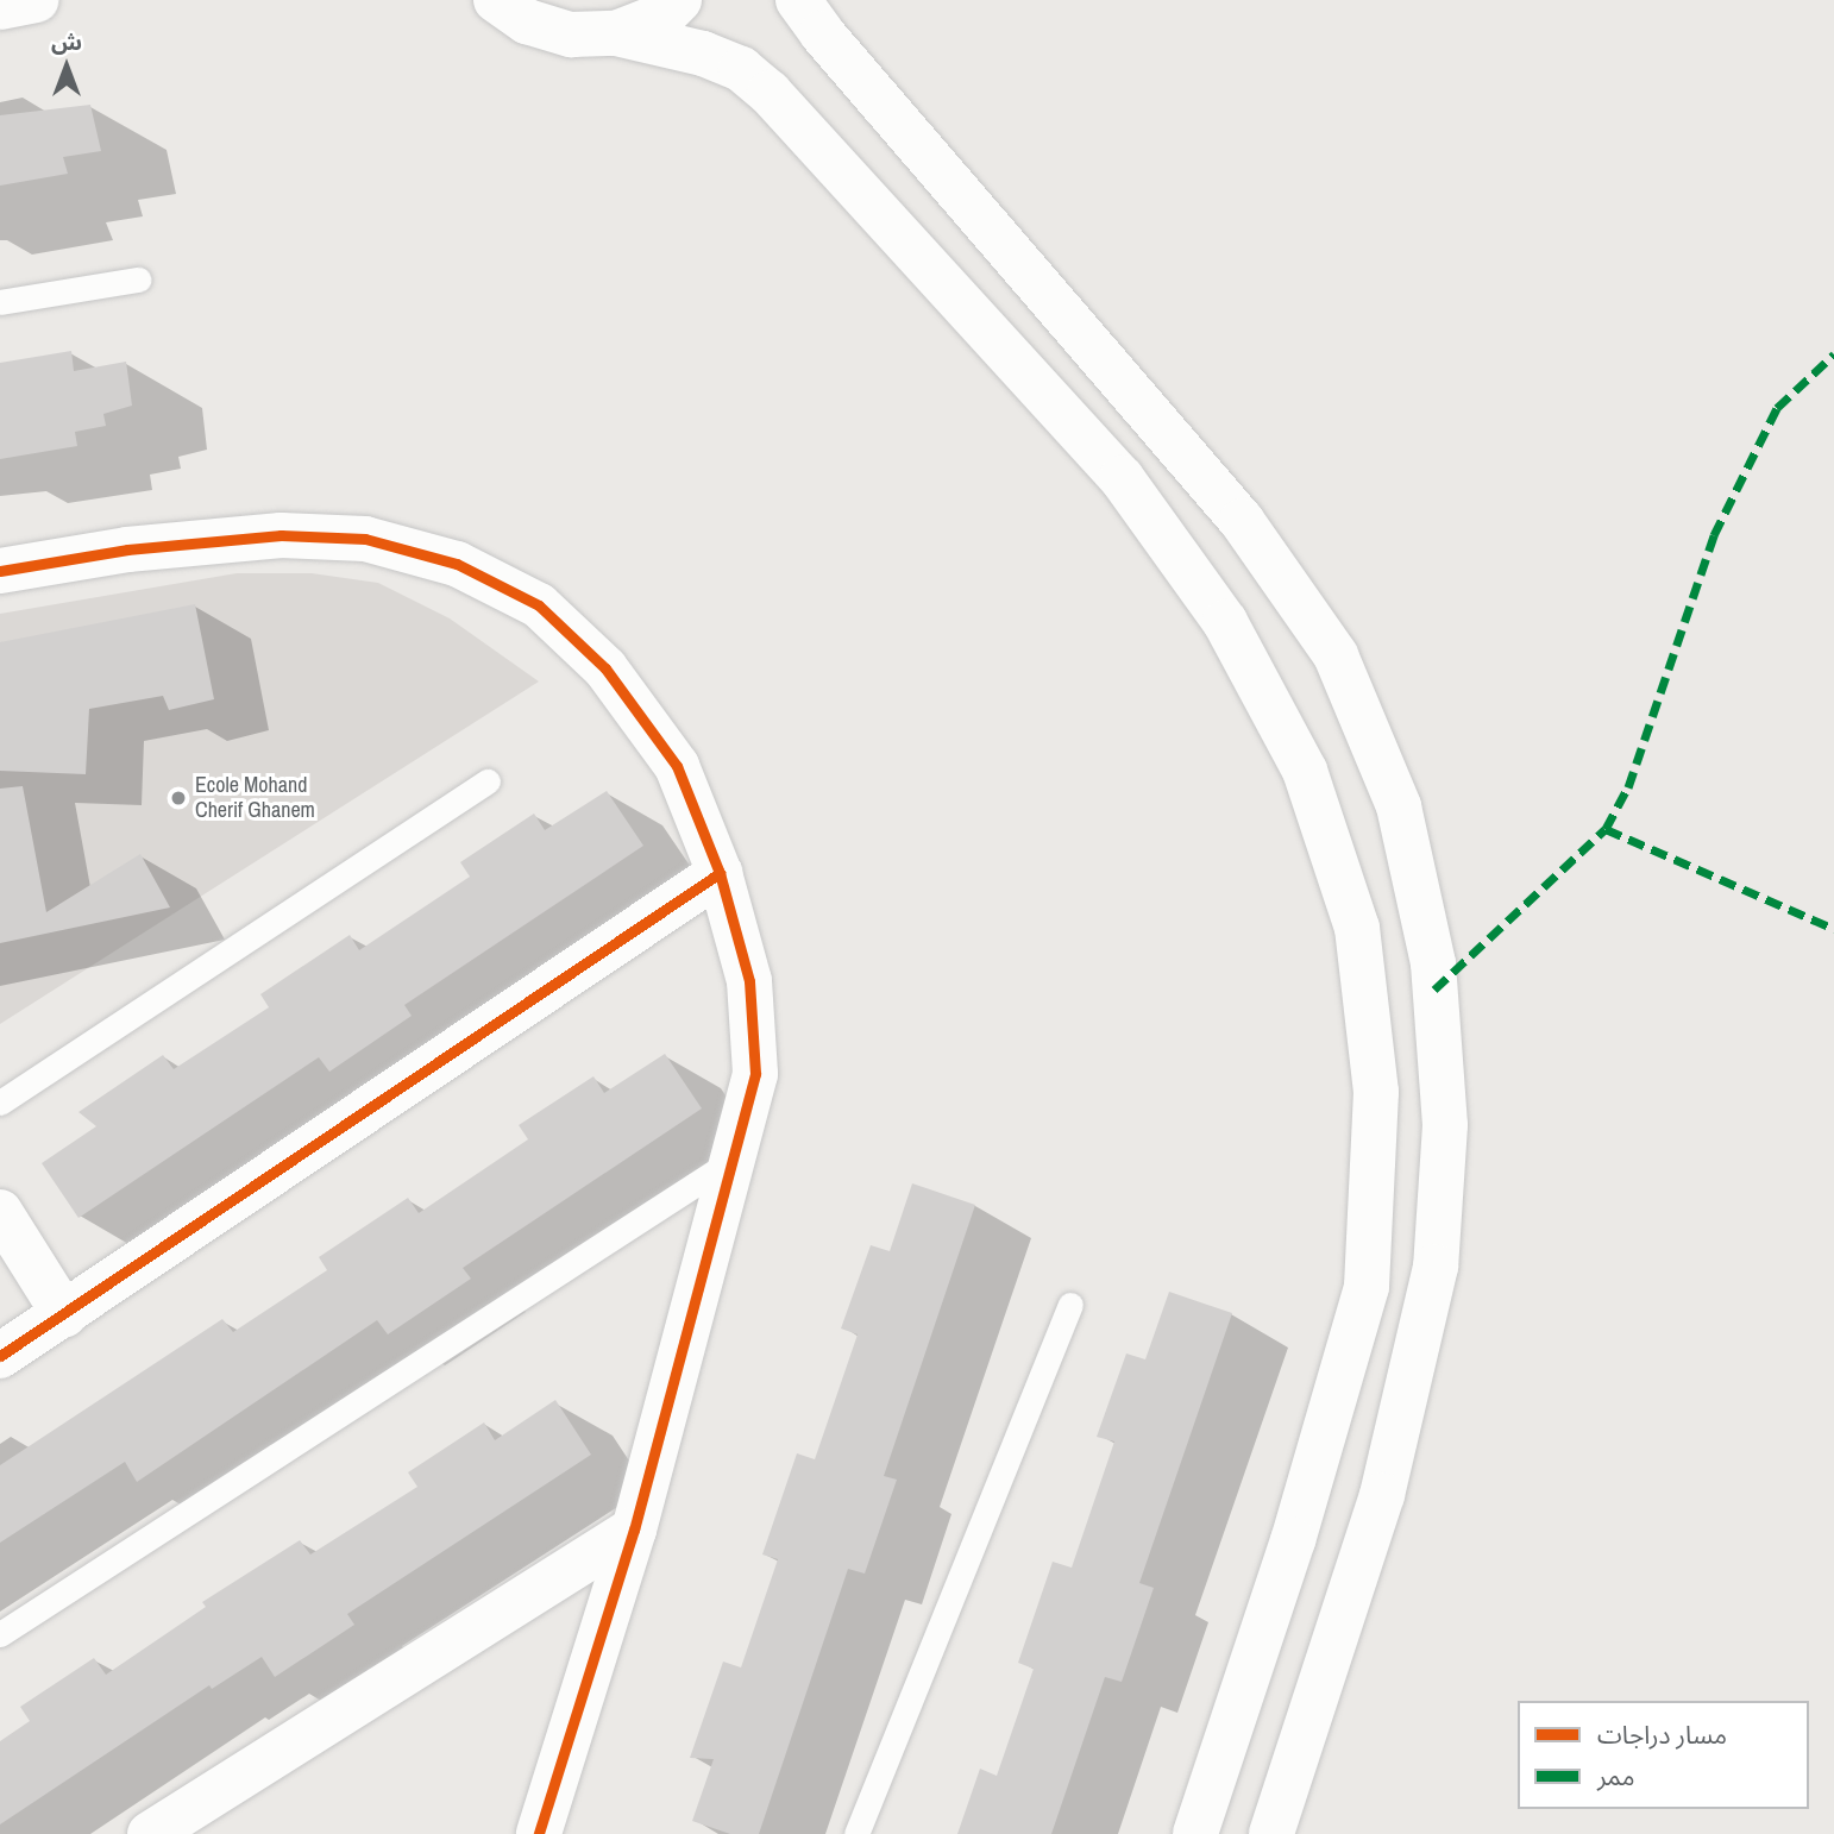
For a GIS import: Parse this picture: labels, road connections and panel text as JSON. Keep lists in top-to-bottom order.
{
  "places": ["Ecole Mohand Cherif Ghanem"],
  "legend": ["مسار دراجات", "ممر"],
  "north": "top"
}
